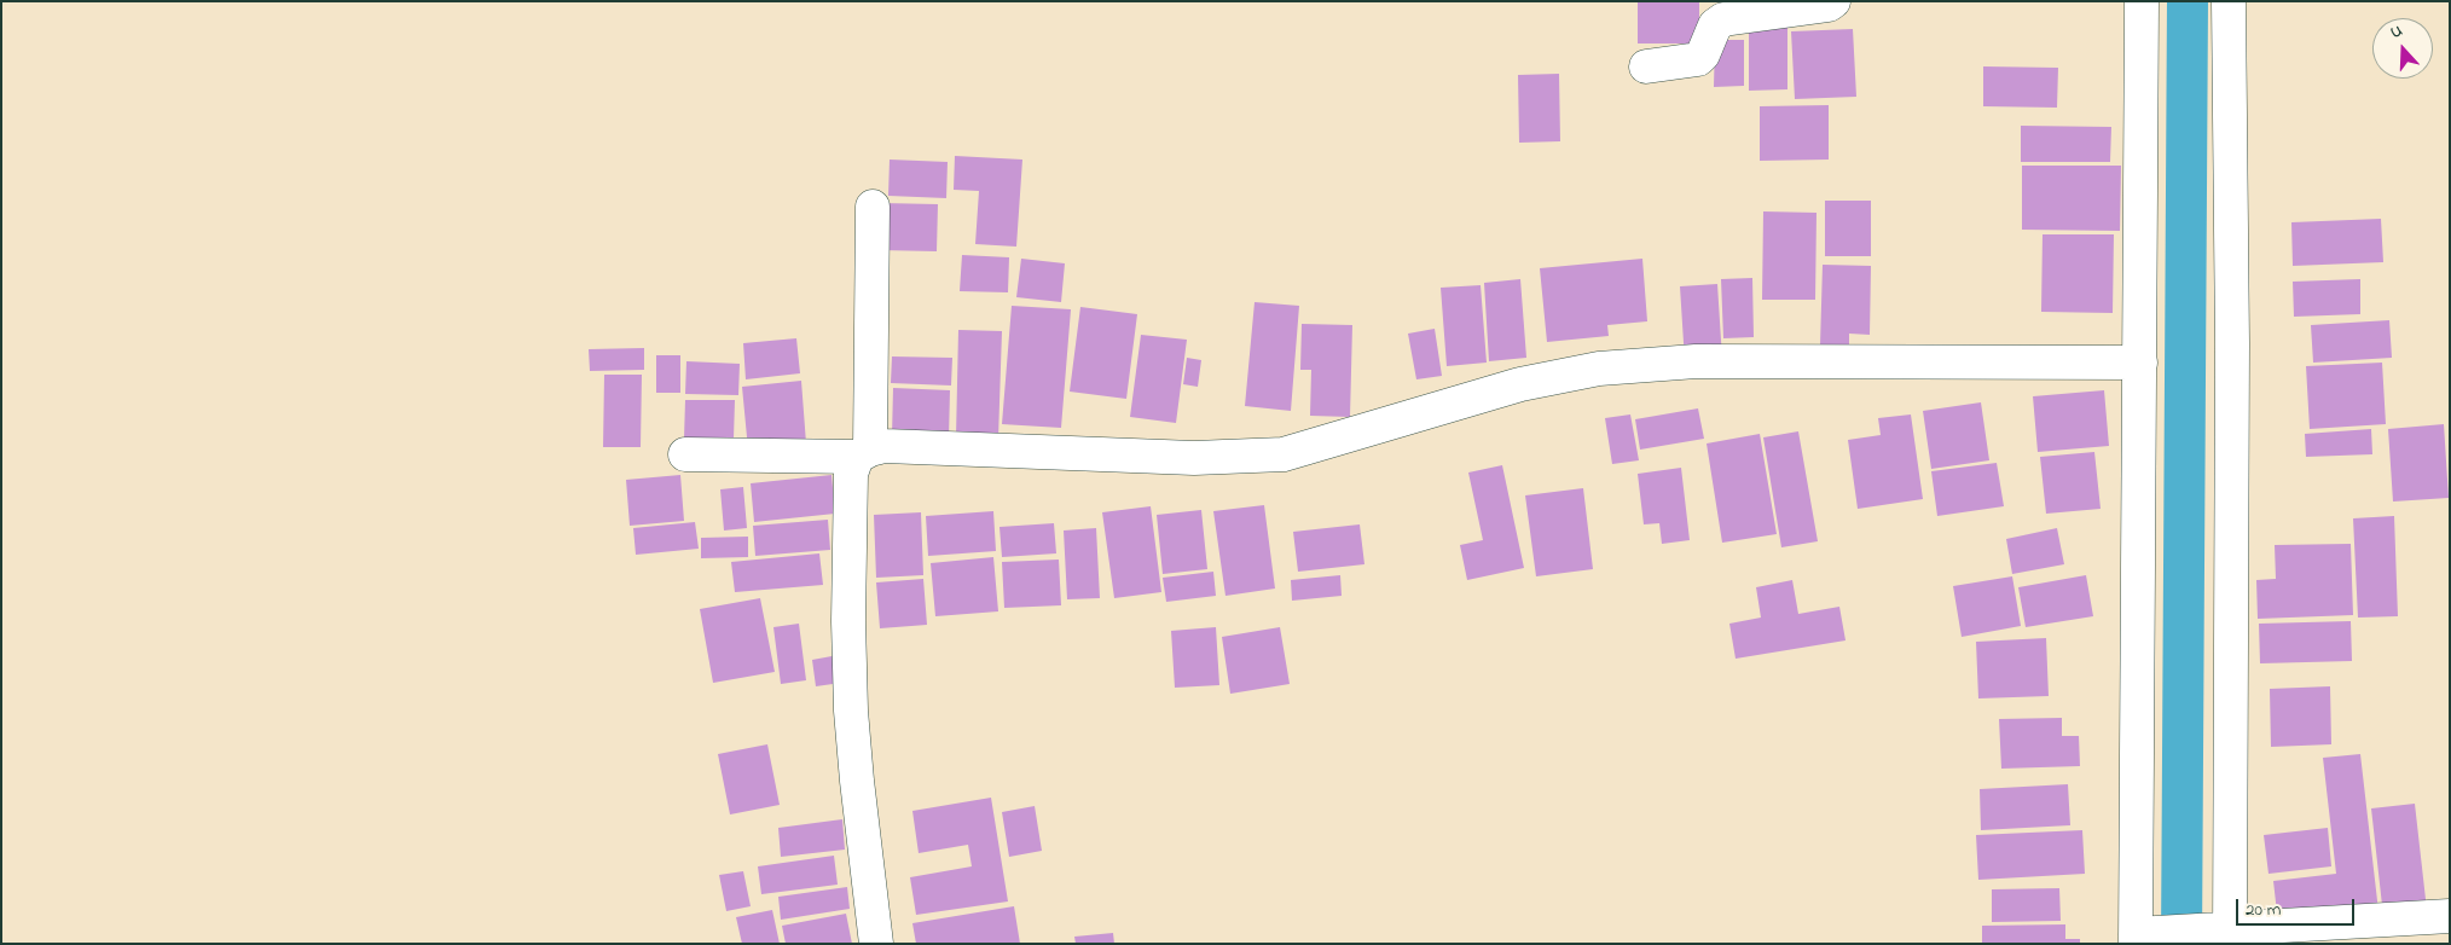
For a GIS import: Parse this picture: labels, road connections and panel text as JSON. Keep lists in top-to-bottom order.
{
  "scale_bar": "20 m",
  "north": "top"
}
